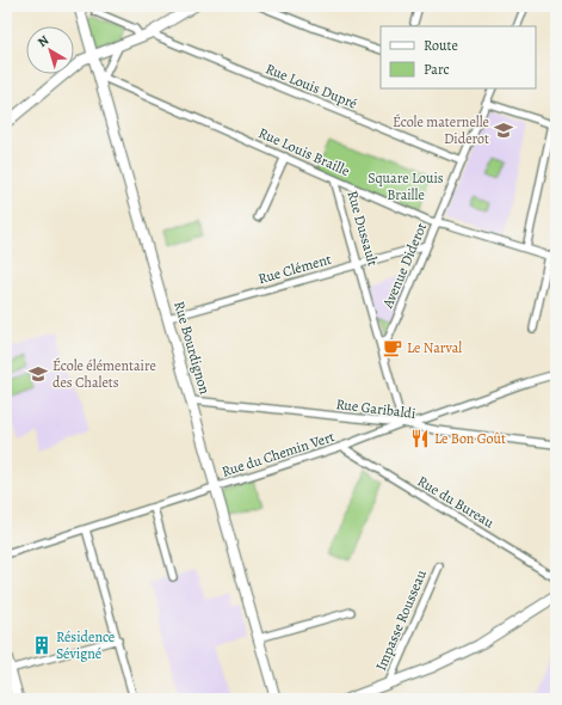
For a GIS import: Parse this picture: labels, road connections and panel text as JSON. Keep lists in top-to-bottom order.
{
  "streets": {
    "street": [
      "Rue Louis Dupré",
      "Rue Louis Braille",
      "Rue Dussault",
      "Avenue Diderot",
      "Rue Clément",
      "Rue Bourdignon",
      "Rue Garibaldi",
      "Rue du Chemin Vert",
      "Rue du Bureau",
      "Impasse Rousseau"
    ]
  },
  "crossings": [
    ["Rue Louis Dupré", "Avenue Diderot"],
    ["Rue Louis Braille", "Rue Dussault"],
    ["Rue Louis Braille", "Avenue Diderot"],
    ["Rue Louis Braille", "Rue Bourdignon"],
    ["Rue Dussault", "Avenue Diderot"],
    ["Rue Dussault", "Rue Clément"],
    ["Rue Dussault", "Rue Garibaldi"],
    ["Rue Dussault", "Rue du Chemin Vert"],
    ["Avenue Diderot", "Rue Clément"],
    ["Rue Clément", "Rue Bourdignon"],
    ["Rue Bourdignon", "Rue Garibaldi"],
    ["Rue Bourdignon", "Rue du Chemin Vert"],
    ["Rue Garibaldi", "Rue du Chemin Vert"],
    ["Rue du Chemin Vert", "Rue du Bureau"]
  ],
  "parks": ["Square Louis Braille"],
  "places": {
    "school or university": ["École maternelle Diderot", "École élémentaire des Chalets"],
    "cafe": ["Le Narval"],
    "restaurant": ["Le Bon Goût"],
    "building": ["Résidence Sévigné"]
  },
  "legend": ["Route", "Parc"],
  "north": "top left"
}
